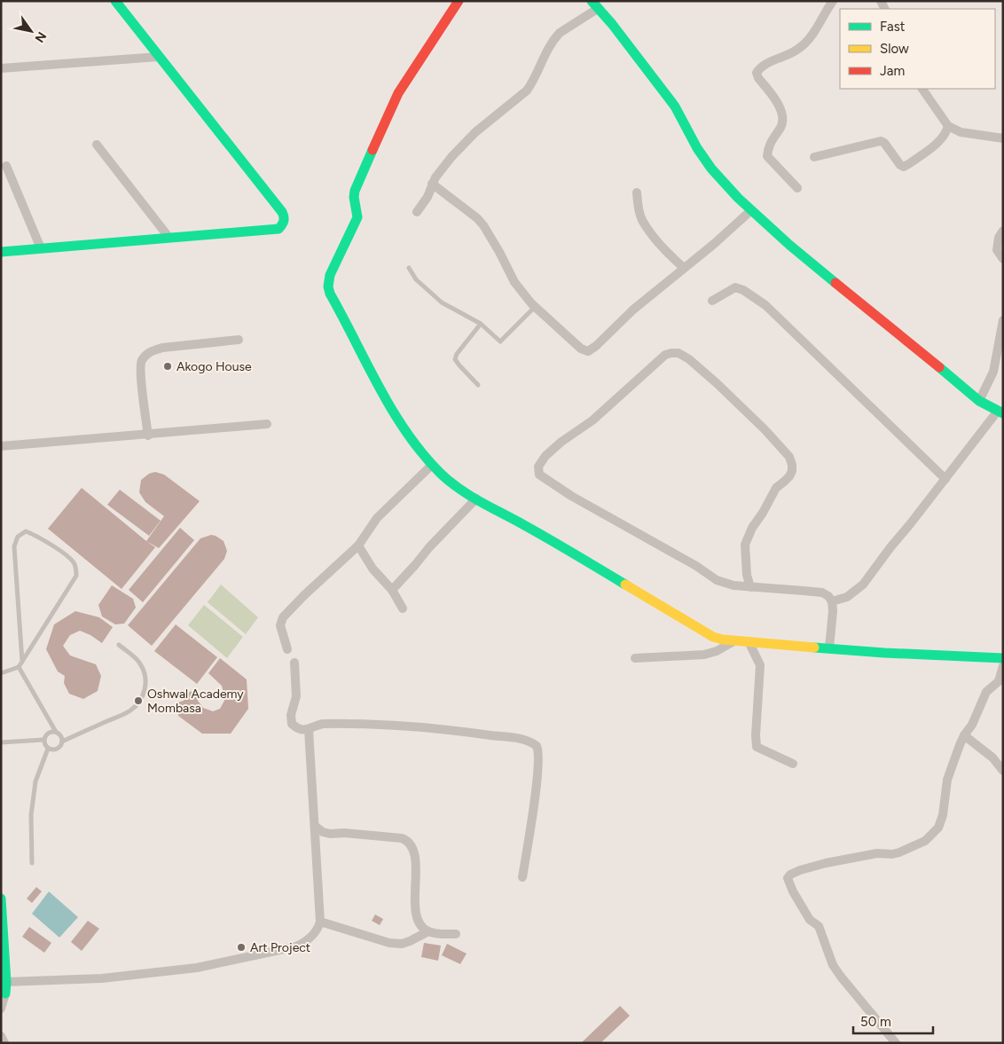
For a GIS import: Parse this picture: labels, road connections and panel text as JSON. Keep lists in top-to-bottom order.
{
  "places": ["Akogo House", "Oshwal Academy Mombasa", "Art Project"],
  "legend": ["Fast", "Slow", "Jam"],
  "scale_bar": "50 m",
  "north": "bottom right"
}
